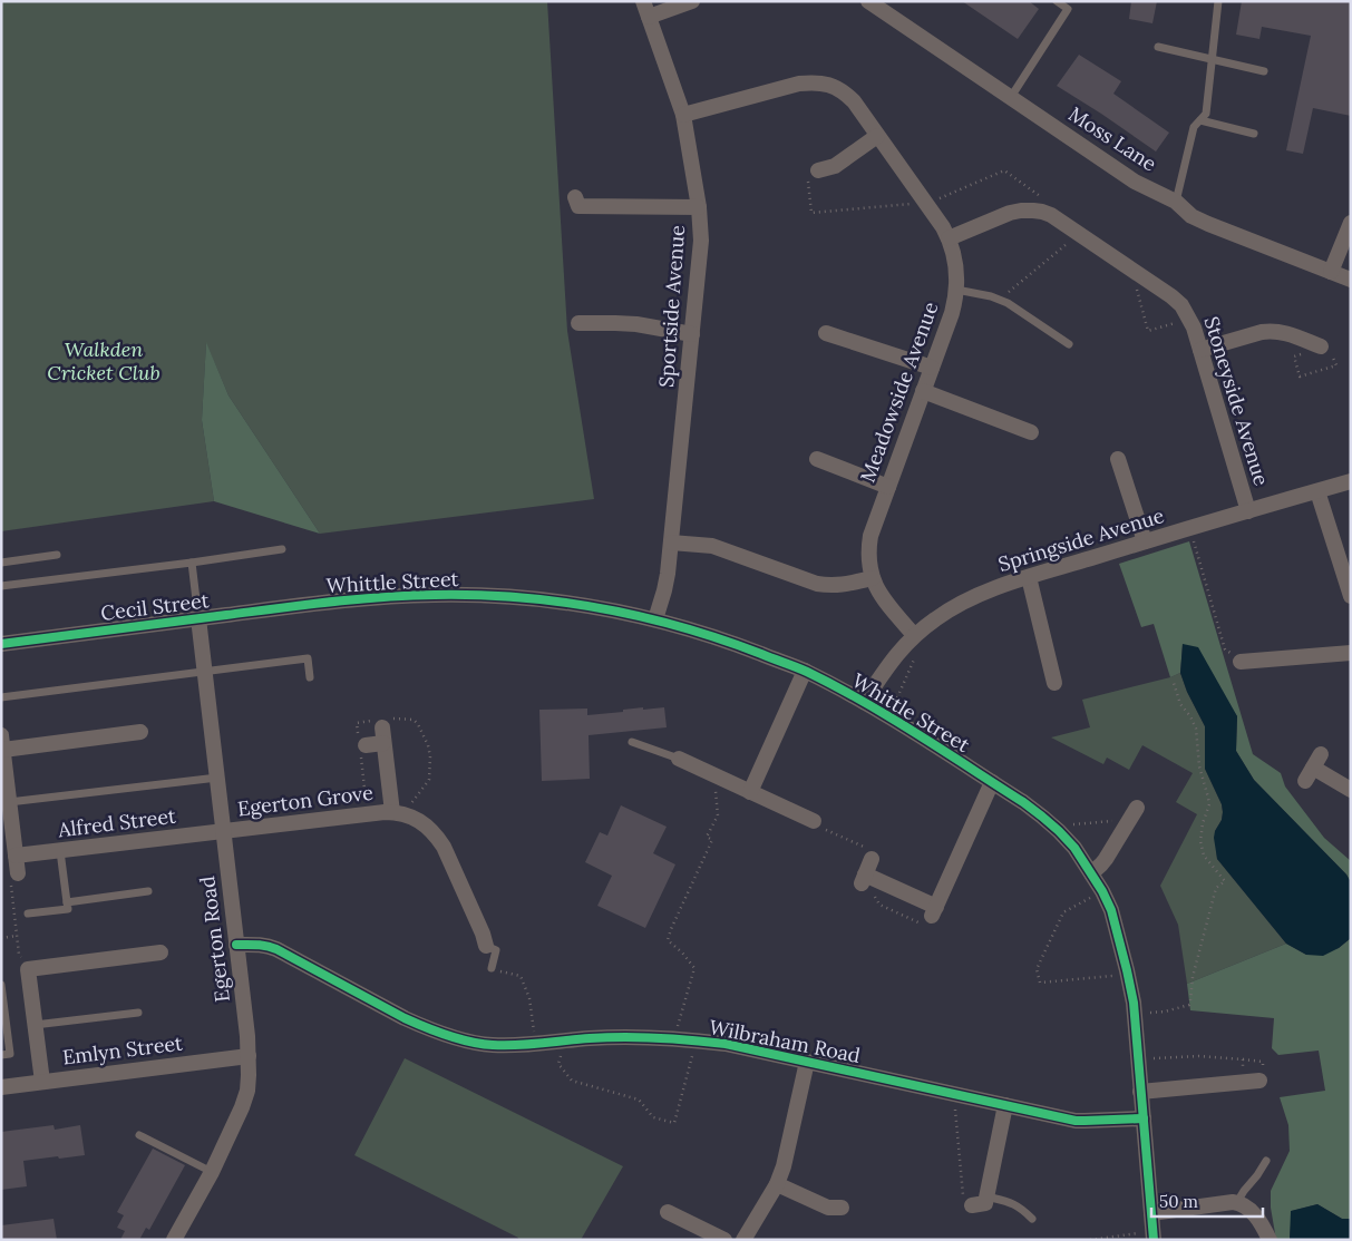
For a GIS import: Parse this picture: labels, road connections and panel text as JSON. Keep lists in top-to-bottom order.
{
  "streets": {
    "street": [
      "Moss Lane",
      "Sportside Avenue",
      "Meadowside Avenue",
      "Stoneyside Avenue",
      "Springside Avenue",
      "Whittle Street",
      "Cecil Street",
      "Egerton Grove",
      "Alfred Street",
      "Egerton Road",
      "Wilbraham Road",
      "Emlyn Street"
    ]
  },
  "crossings": [
    ["Sportside Avenue", "Meadowside Avenue"],
    ["Sportside Avenue", "Whittle Street"],
    ["Meadowside Avenue", "Stoneyside Avenue"],
    ["Meadowside Avenue", "Springside Avenue"],
    ["Stoneyside Avenue", "Springside Avenue"],
    ["Springside Avenue", "Whittle Street"],
    ["Whittle Street", "Cecil Street"],
    ["Whittle Street", "Wilbraham Road"],
    ["Cecil Street", "Egerton Road"],
    ["Egerton Grove", "Alfred Street"],
    ["Egerton Grove", "Egerton Road"],
    ["Alfred Street", "Egerton Road"],
    ["Egerton Road", "Wilbraham Road"],
    ["Egerton Road", "Emlyn Street"]
  ],
  "parks": ["Walkden Cricket Club"],
  "scale_bar": "50 m"
}
